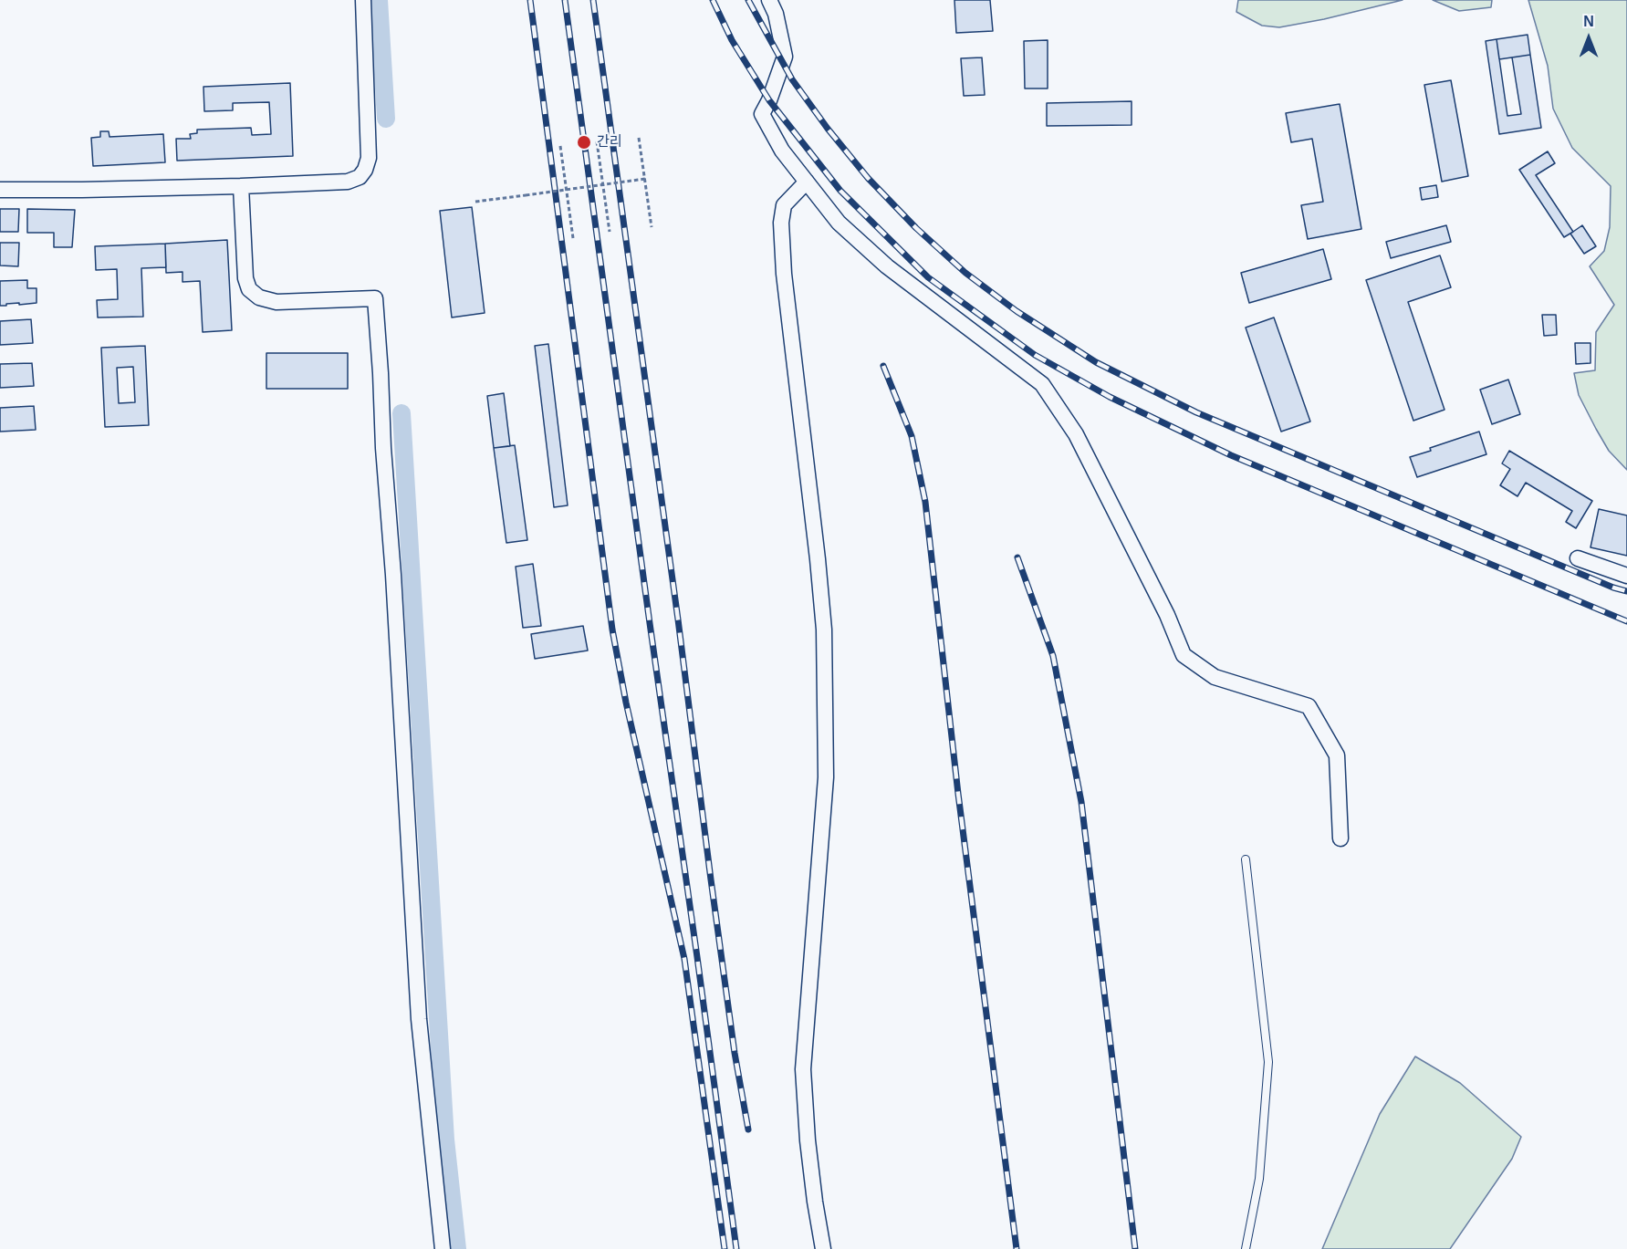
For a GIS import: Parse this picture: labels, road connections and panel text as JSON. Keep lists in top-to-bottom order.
{
  "places": ["간리"],
  "north": "top"
}
